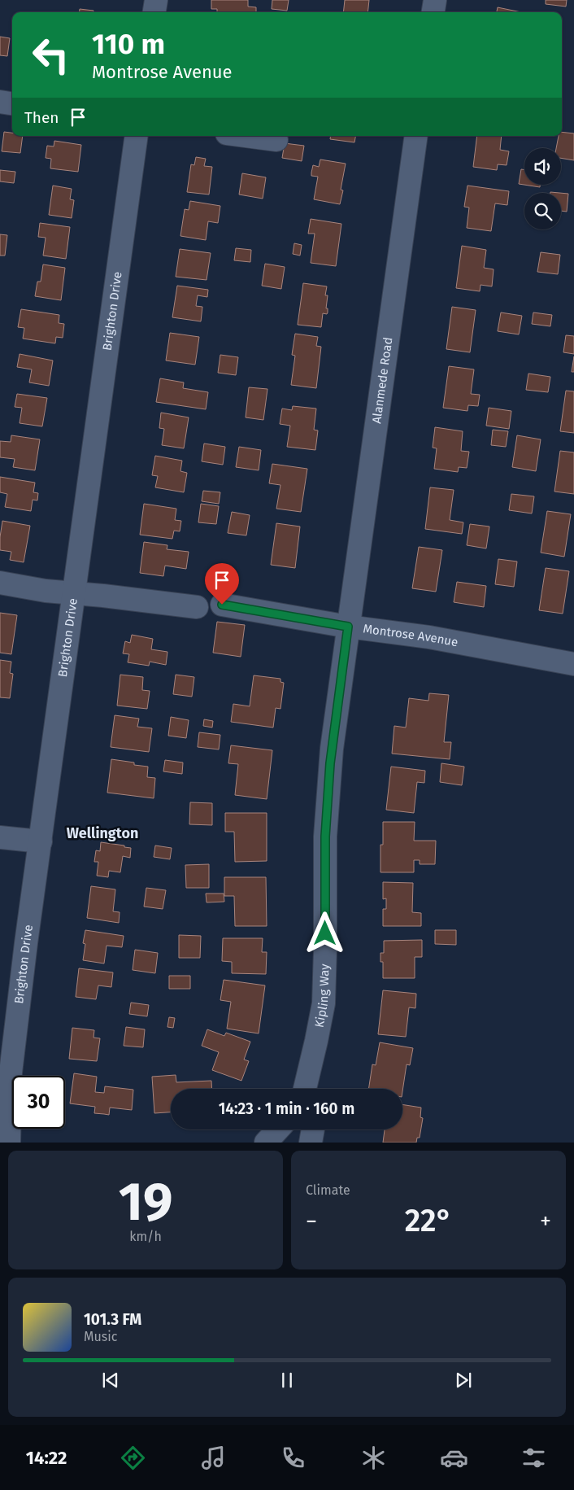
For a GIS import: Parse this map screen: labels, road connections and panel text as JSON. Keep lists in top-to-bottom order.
{
  "streets": {
    "street": [
      "Brighton Drive",
      "Alanmede Road",
      "Montrose Avenue",
      "Kipling Way"
    ]
  },
  "crossings": [
    ["Alanmede Road", "Montrose Avenue"],
    ["Alanmede Road", "Kipling Way"],
    ["Montrose Avenue", "Kipling Way"]
  ],
  "districts": ["Wellington"],
  "page": {
    "turn": ["110 m", "Montrose Avenue"],
    "then": "Then",
    "limit": "30",
    "trip": "14:23 · 1 min · 160 m",
    "tile": [
      ["19", "km/h"],
      "Climate"
    ],
    "heat": ["−", "22°", "+"],
    "song": ["101.3 FM", "Music"],
    "tabs": "14:22"
  }
}
